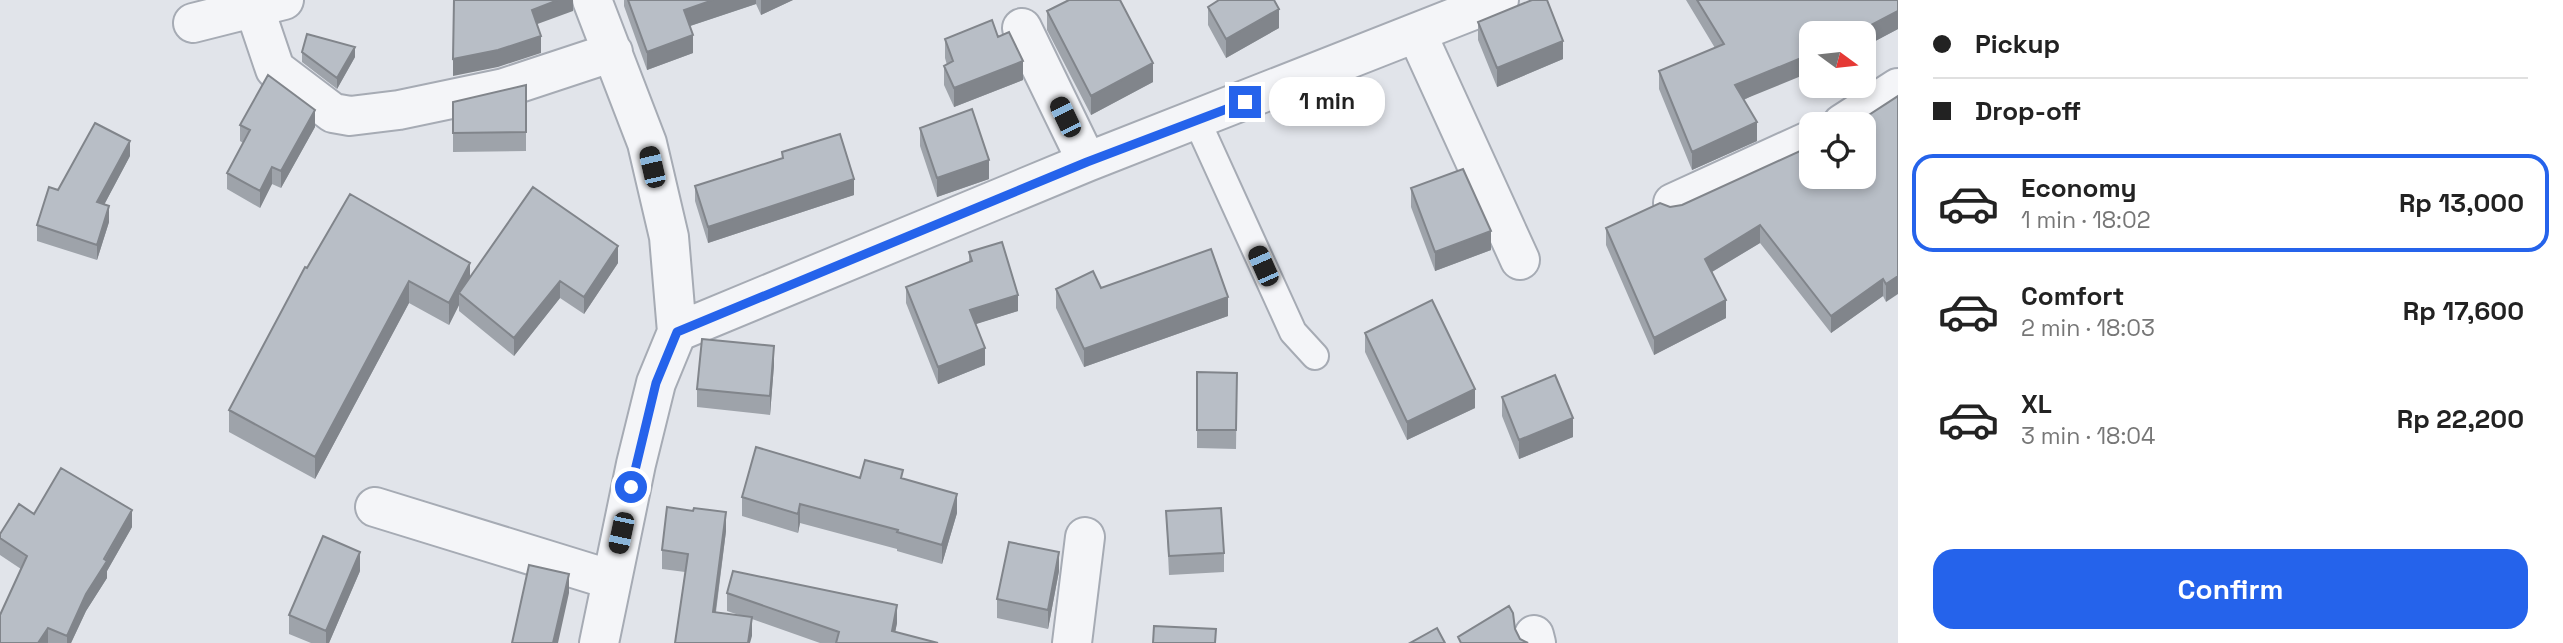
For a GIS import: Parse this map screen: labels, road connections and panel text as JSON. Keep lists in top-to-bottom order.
{
  "north": "right",
  "page": {
    "banner": ["Pickup", "Drop-off"],
    "bubble": "1 min",
    "list": [
      {
        "name": "Economy",
        "note": "1 min · 18:02",
        "value": "Rp 13,000"
      },
      {
        "name": "Comfort",
        "note": "2 min · 18:03",
        "value": "Rp 17,600"
      },
      {
        "name": "XL",
        "note": "3 min · 18:04",
        "value": "Rp 22,200"
      }
    ],
    "buttons": "Confirm"
  }
}
